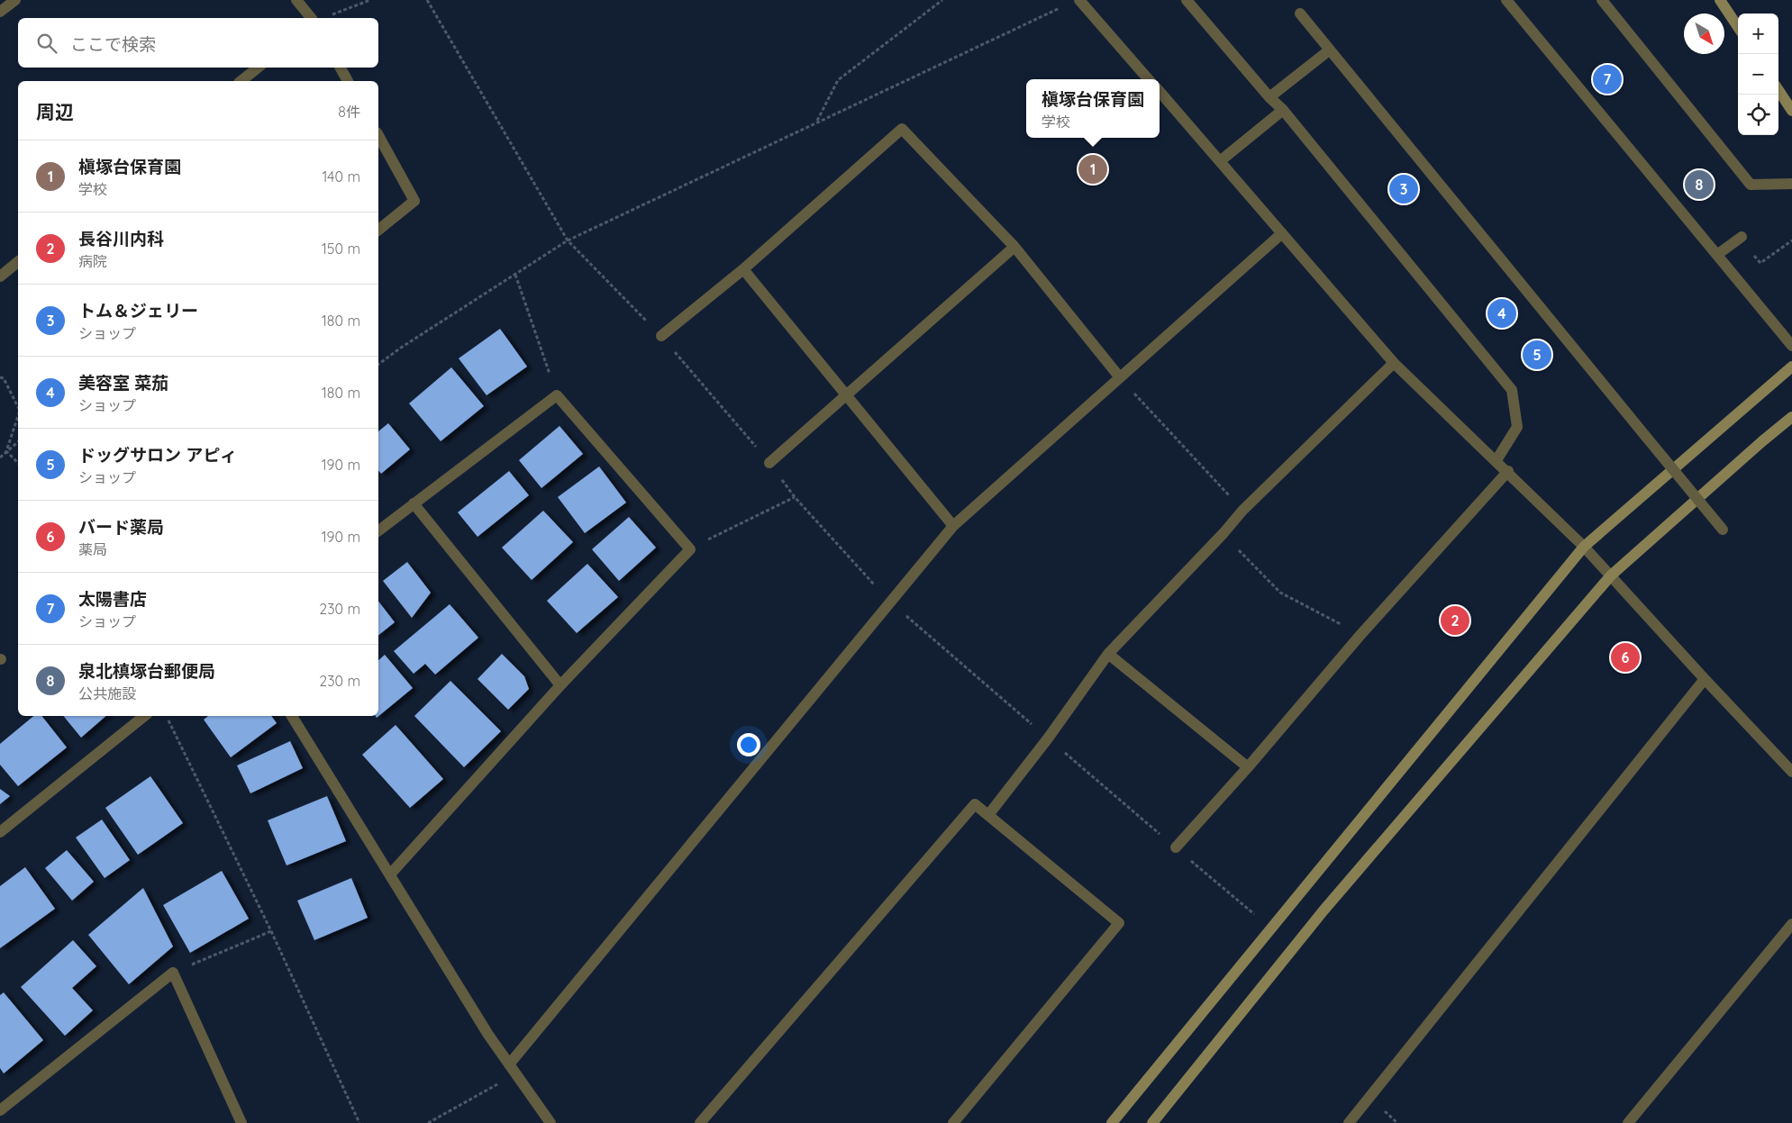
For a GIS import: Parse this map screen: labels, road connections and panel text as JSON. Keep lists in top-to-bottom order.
{
  "north": "bottom right",
  "page": {
    "map_buttons": ["+", "−"],
    "search": "ここで検索",
    "pins": [
      "7",
      "1",
      "8",
      "3",
      "4",
      "5",
      "2",
      "6"
    ],
    "popup": ["槇塚台保育園", "学校"],
    "heading": ["周辺", "8件"],
    "list": [
      {
        "mark": "1",
        "name": "槇塚台保育園",
        "note": "学校",
        "value": "140 m"
      },
      {
        "mark": "2",
        "name": "長谷川内科",
        "note": "病院",
        "value": "150 m"
      },
      {
        "mark": "3",
        "name": "トム＆ジェリー",
        "note": "ショップ",
        "value": "180 m"
      },
      {
        "mark": "4",
        "name": "美容室 菜茄",
        "note": "ショップ",
        "value": "180 m"
      },
      {
        "mark": "5",
        "name": "ドッグサロン アピィ",
        "note": "ショップ",
        "value": "190 m"
      },
      {
        "mark": "6",
        "name": "バード薬局",
        "note": "薬局",
        "value": "190 m"
      },
      {
        "mark": "7",
        "name": "太陽書店",
        "note": "ショップ",
        "value": "230 m"
      },
      {
        "mark": "8",
        "name": "泉北槙塚台郵便局",
        "note": "公共施設",
        "value": "230 m"
      }
    ]
  }
}
